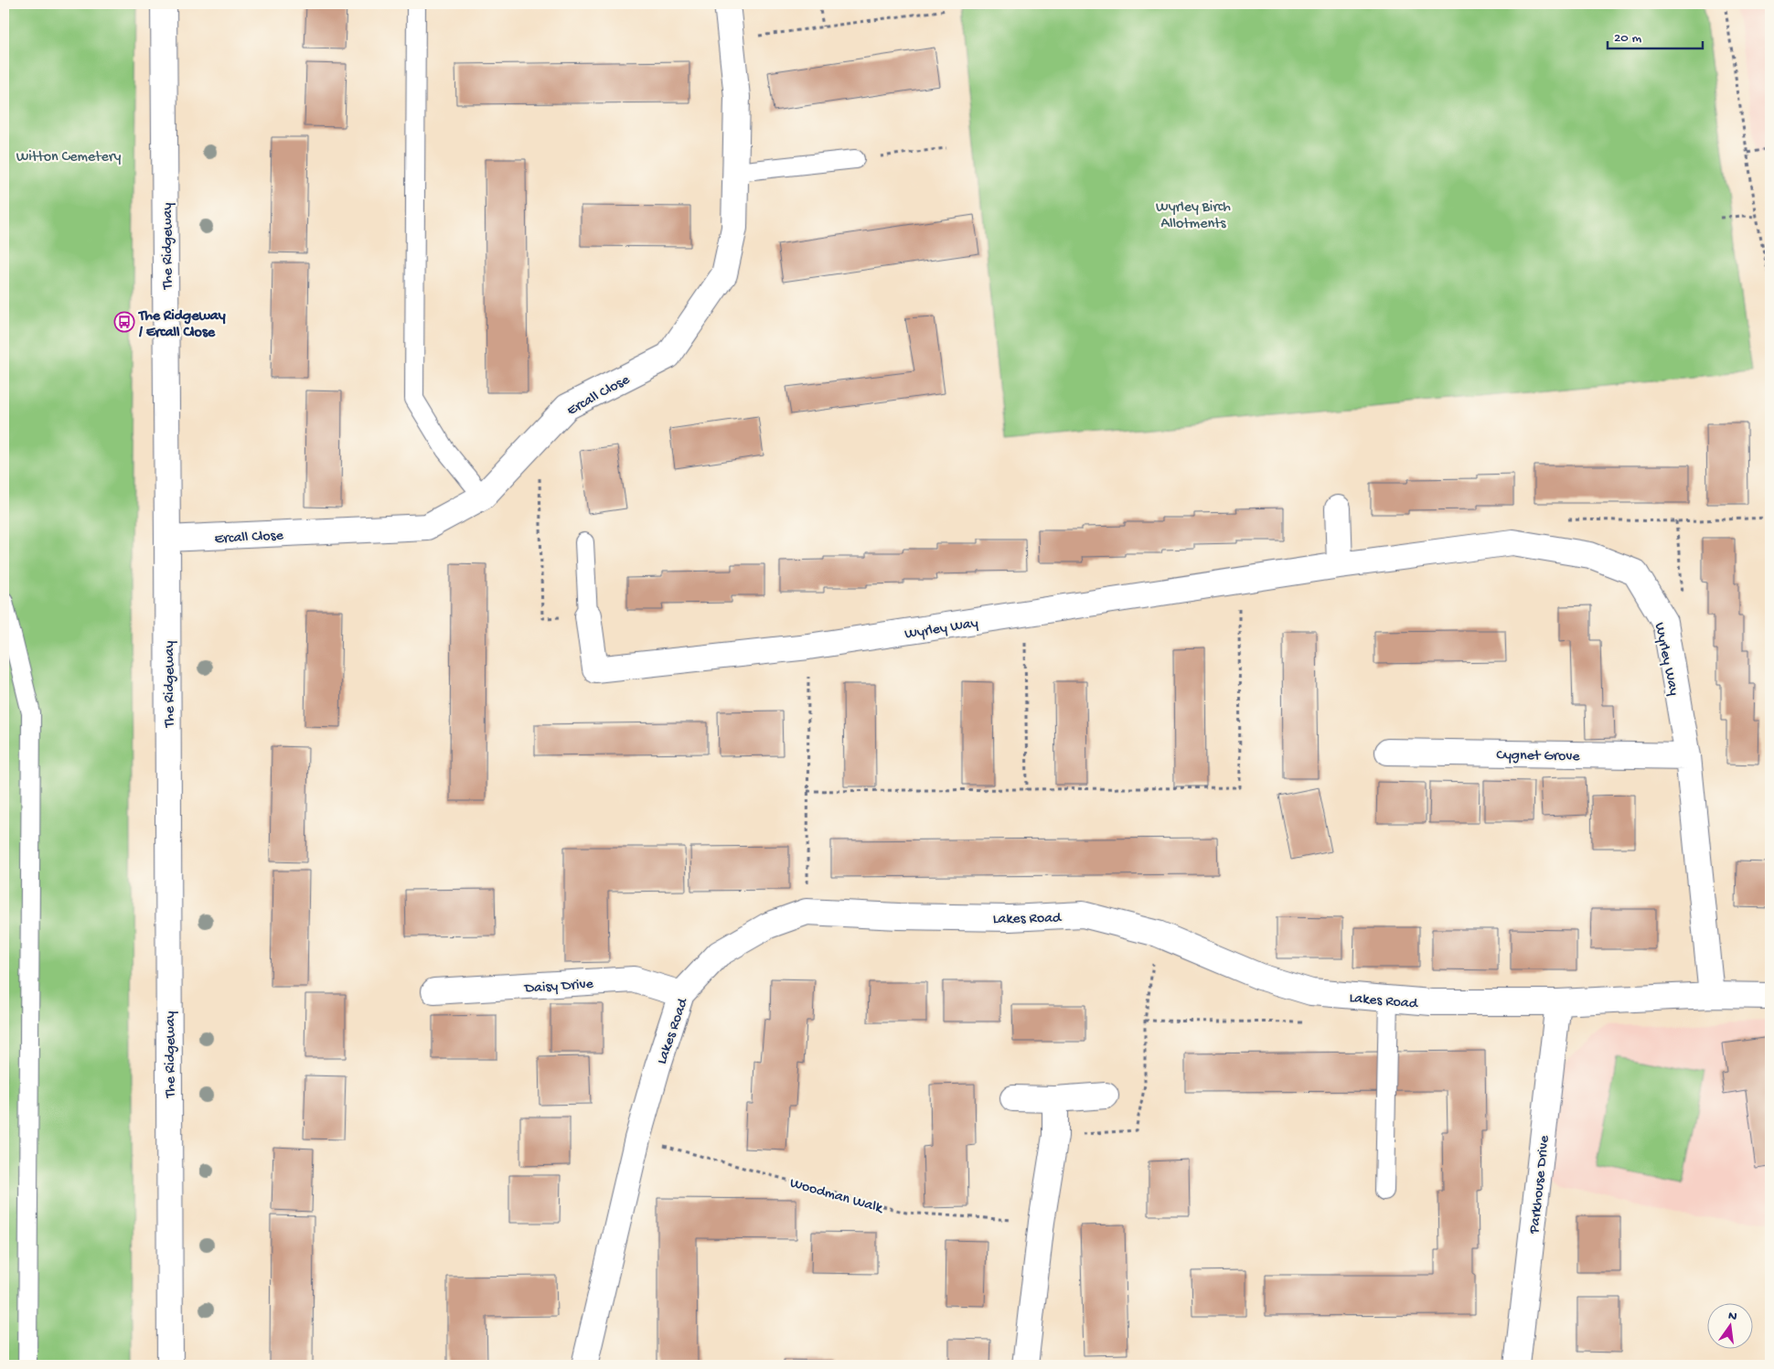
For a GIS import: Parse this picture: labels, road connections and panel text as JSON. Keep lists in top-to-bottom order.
{
  "streets": {
    "street": [
      "The Ridgeway",
      "Ercall Close",
      "Wyrley Way",
      "Cygnet Grove",
      "Lakes Road",
      "Daisy Drive",
      "Parkhouse Drive"
    ],
    "path": ["Woodman Walk"]
  },
  "crossings": [
    ["The Ridgeway", "Ercall Close"],
    ["Wyrley Way", "Cygnet Grove"],
    ["Wyrley Way", "Lakes Road"],
    ["Lakes Road", "Daisy Drive"],
    ["Lakes Road", "Parkhouse Drive"],
    ["Lakes Road", "Woodman Walk"]
  ],
  "parks": ["Witton Cemetery", "Wyrley Birch Allotments"],
  "places": {
    "bus stop": ["The Ridgeway / Ercall Close"]
  },
  "scale_bar": "20 m",
  "north": "top"
}
